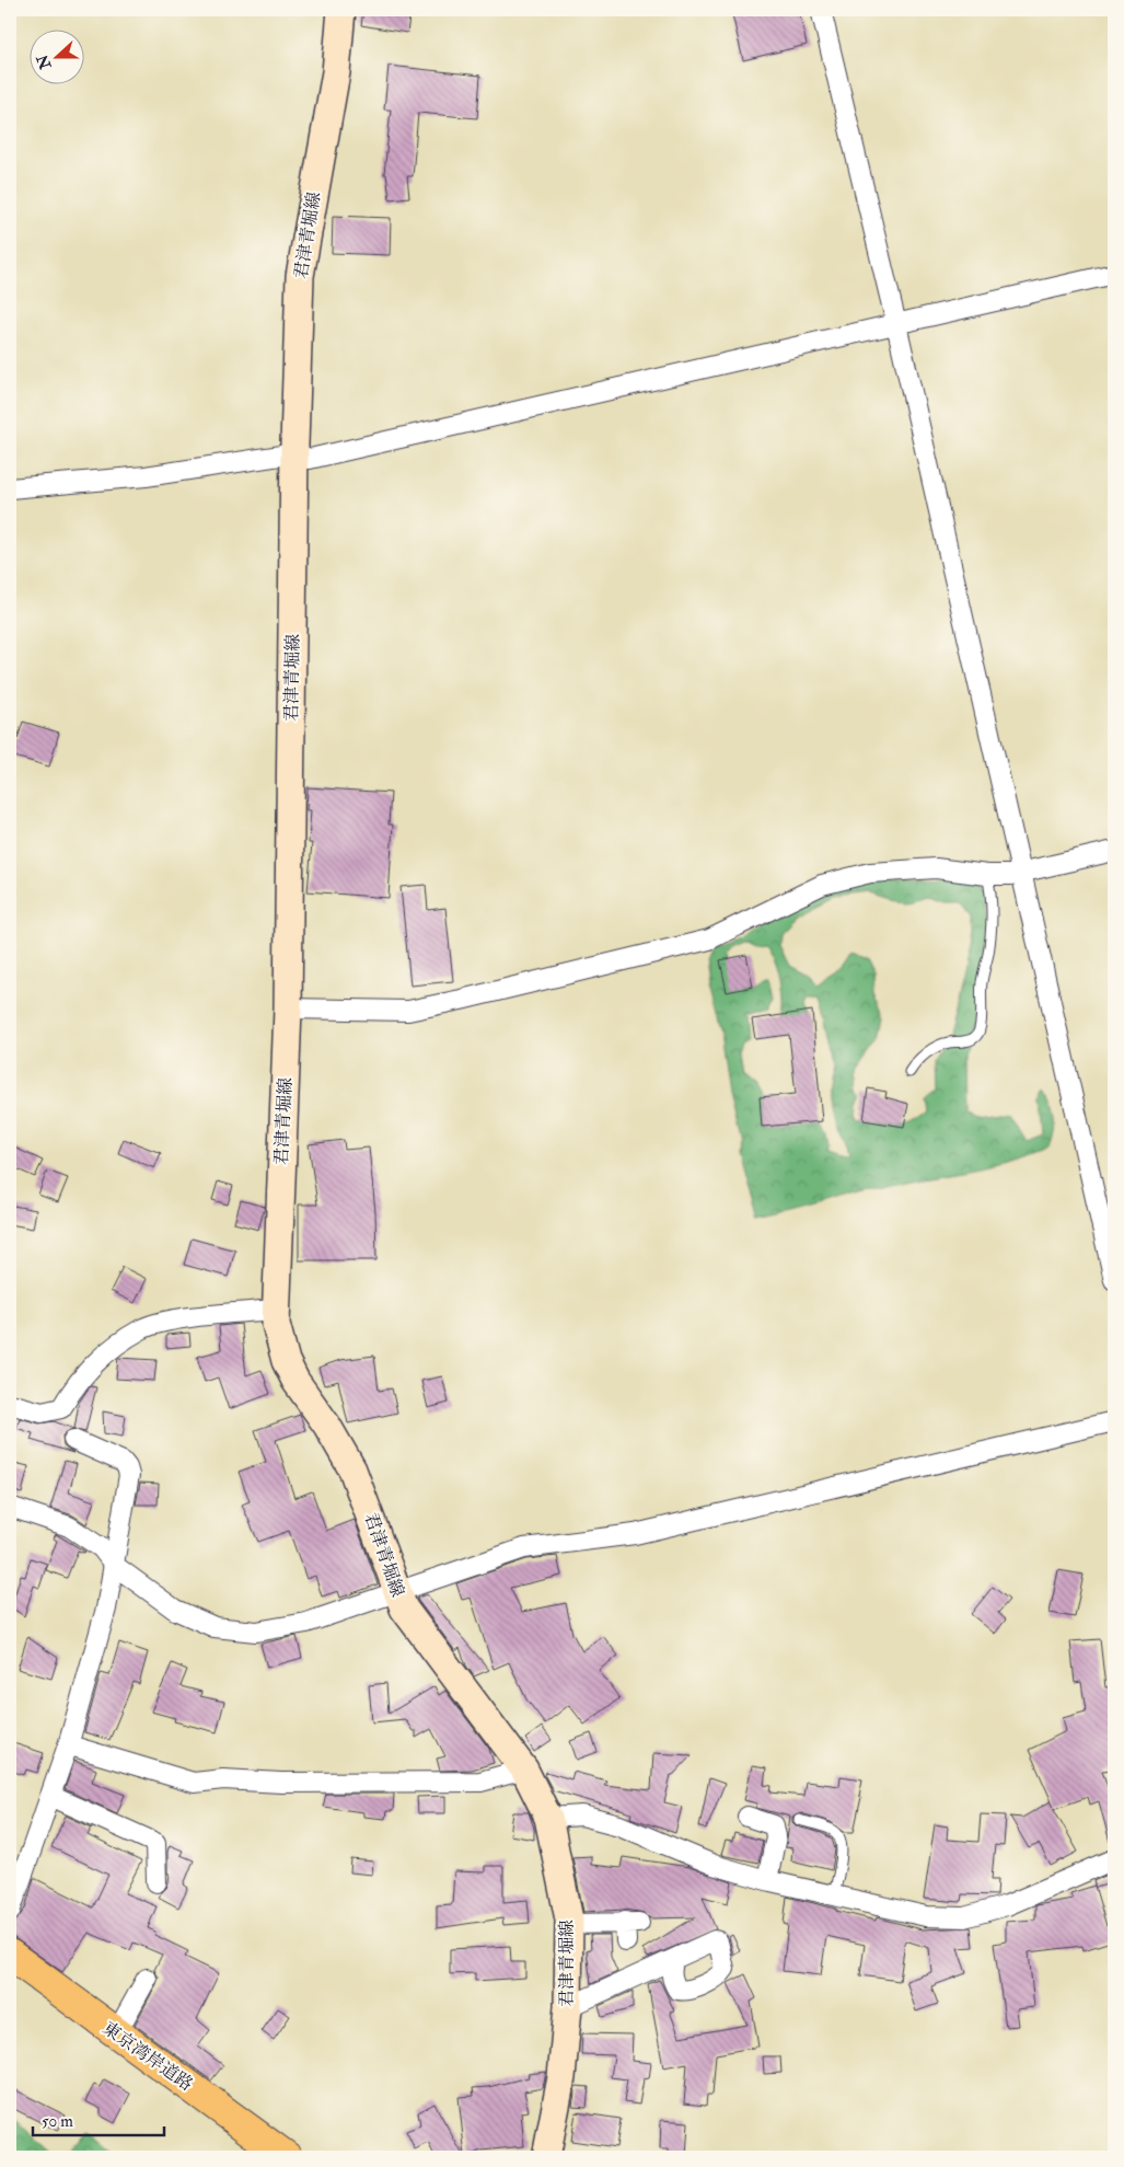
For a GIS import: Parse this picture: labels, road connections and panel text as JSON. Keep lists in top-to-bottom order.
{
  "streets": {
    "highway": ["東京湾岸道路"],
    "main road": ["君津青堀線"]
  },
  "scale_bar": "50 m",
  "north": "left"
}
